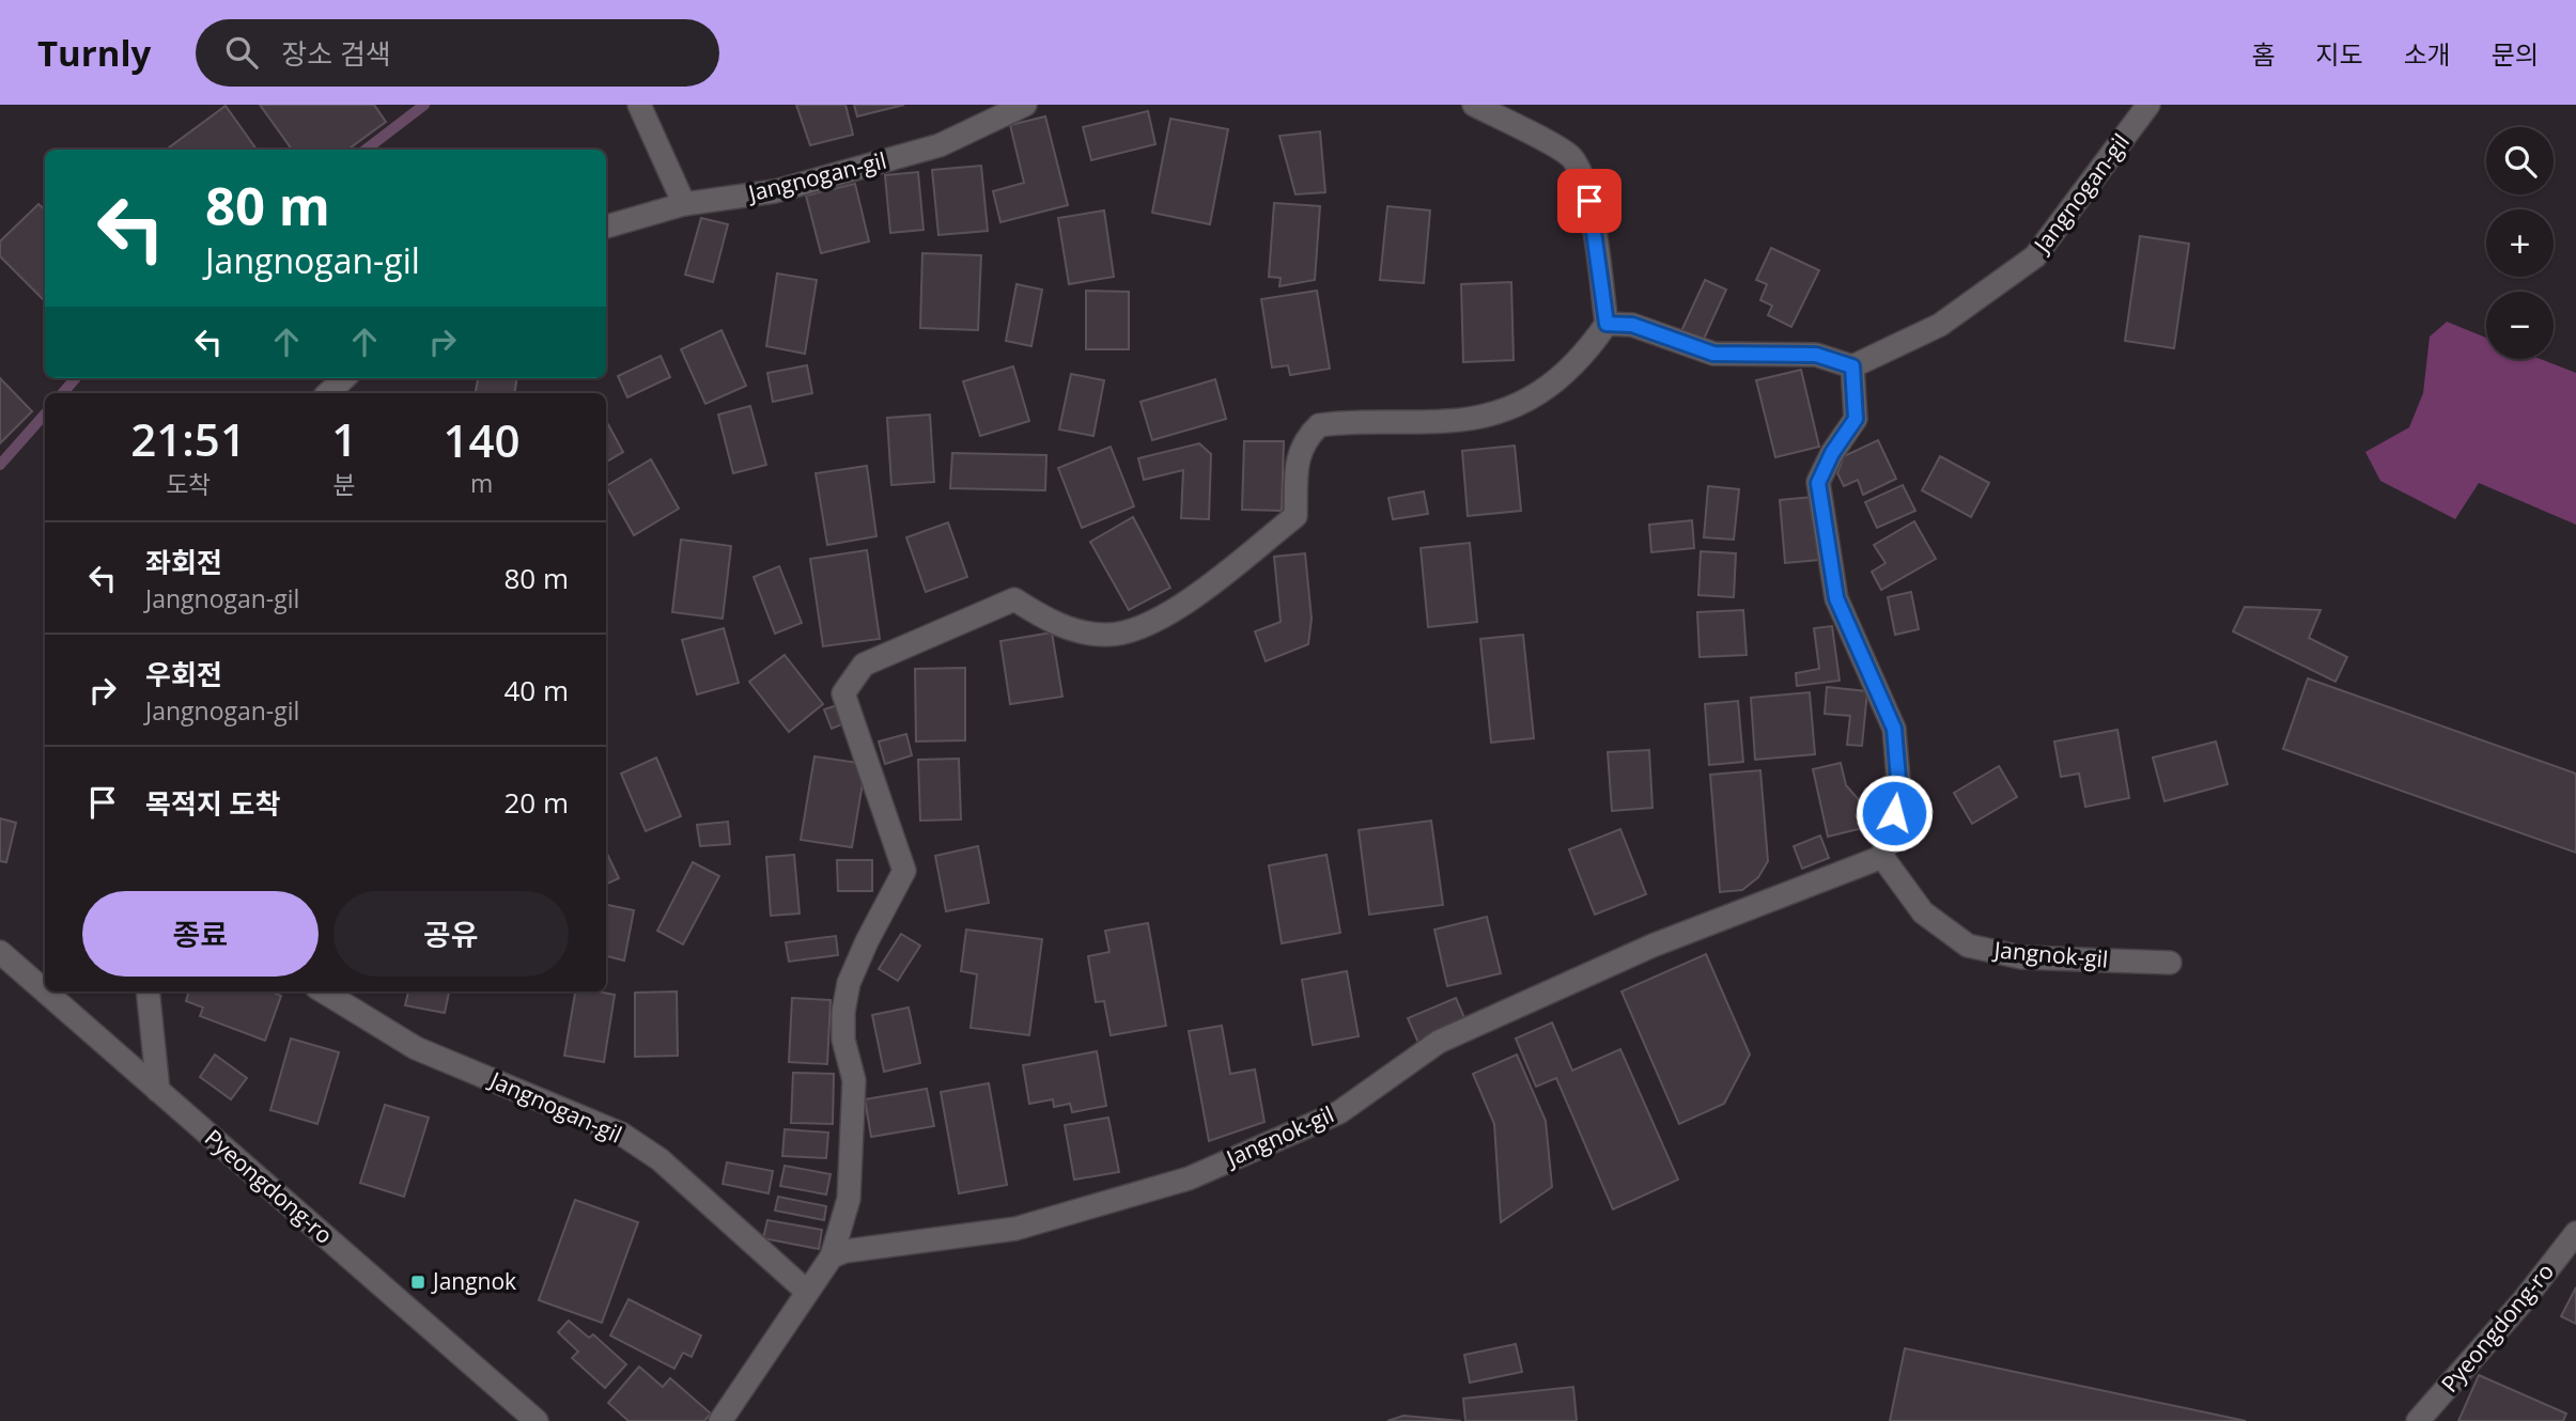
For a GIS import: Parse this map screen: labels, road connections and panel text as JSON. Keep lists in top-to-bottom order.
{
  "streets": {
    "street": ["Jangnogan-gil", "Jangnok-gil", "Pyeongdong-ro"]
  },
  "places": {
    "transit": ["Jangnok"]
  },
  "page": {
    "header": "Turnly",
    "search": "장소 검색",
    "nav": [
      "홈",
      "지도",
      "소개",
      "문의"
    ],
    "map_buttons": ["+", "−"],
    "turn": ["80 m", "Jangnogan-gil"],
    "eta": [
      "21:51",
      "도착",
      "1",
      "분",
      "140",
      "m"
    ],
    "list": [
      {
        "name": "좌회전",
        "note": "Jangnogan-gil",
        "value": "80 m"
      },
      {
        "name": "우회전",
        "note": "Jangnogan-gil",
        "value": "40 m"
      },
      {
        "name": "목적지 도착",
        "value": "20 m"
      }
    ],
    "buttons": ["종료", "공유"]
  }
}
